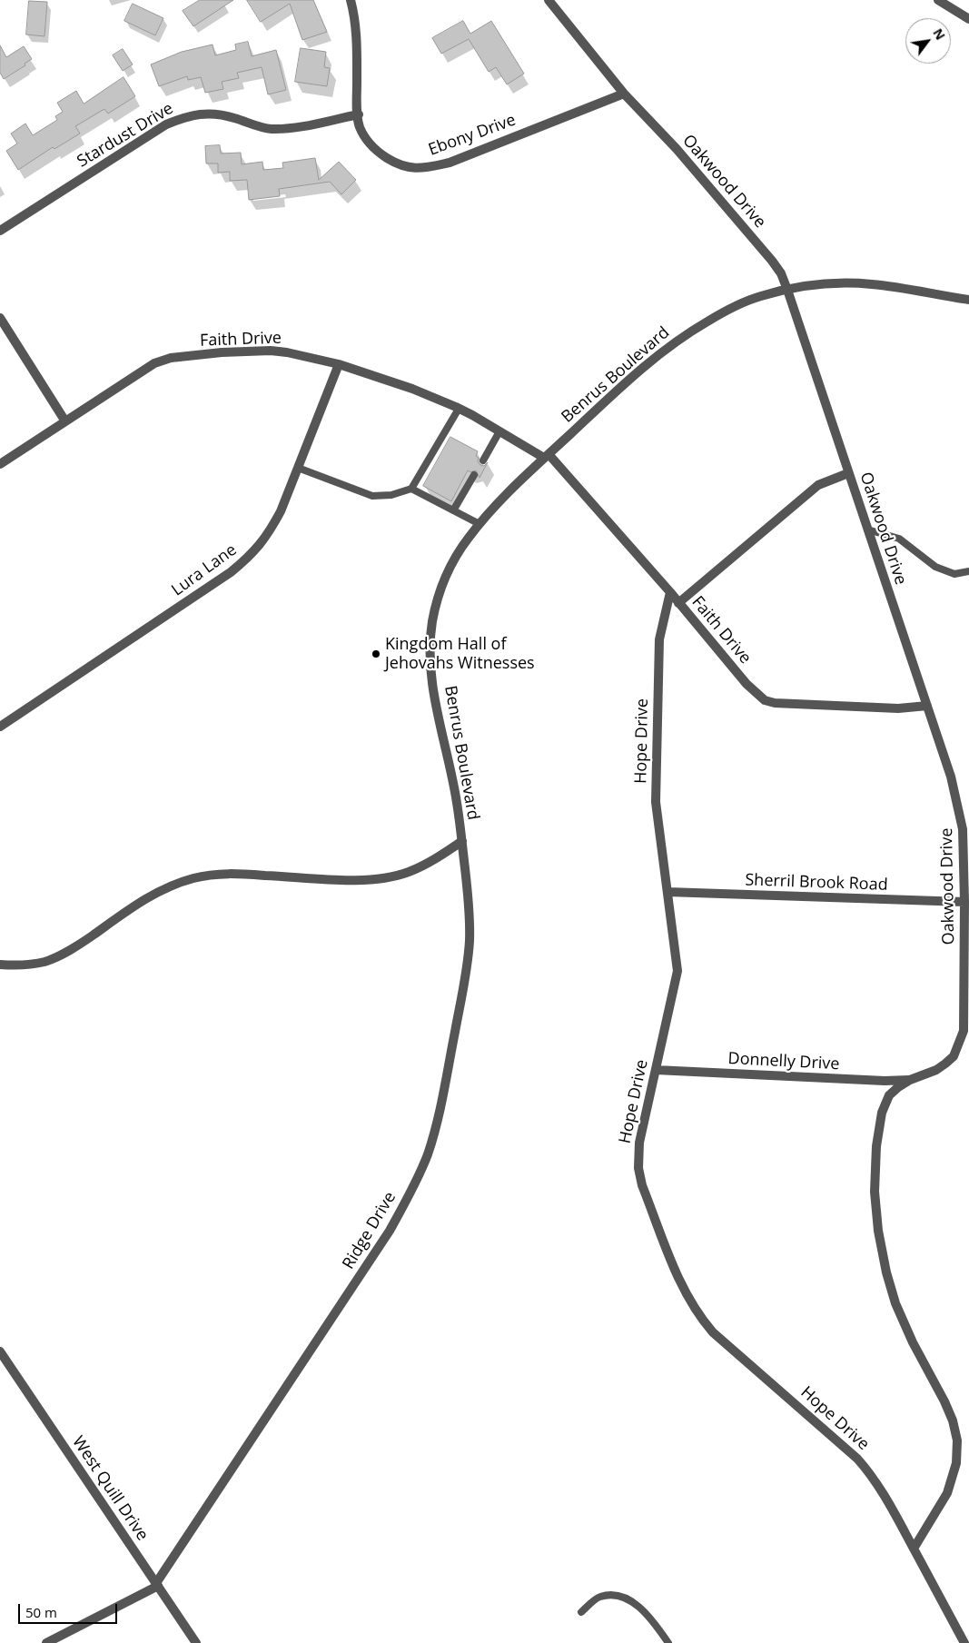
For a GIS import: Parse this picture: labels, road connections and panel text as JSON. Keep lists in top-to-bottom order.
{
  "streets": {
    "street": [
      "Stardust Drive",
      "Ebony Drive",
      "Oakwood Drive",
      "Faith Drive",
      "Benrus Boulevard",
      "Lura Lane",
      "Hope Drive",
      "Sherril Brook Road",
      "Donnelly Drive",
      "Ridge Drive",
      "West Quill Drive"
    ]
  },
  "crossings": [
    ["Stardust Drive", "Ebony Drive"],
    ["Ebony Drive", "Oakwood Drive"],
    ["Oakwood Drive", "Faith Drive"],
    ["Oakwood Drive", "Benrus Boulevard"],
    ["Oakwood Drive", "Hope Drive"],
    ["Oakwood Drive", "Sherril Brook Road"],
    ["Oakwood Drive", "Donnelly Drive"],
    ["Faith Drive", "Benrus Boulevard"],
    ["Faith Drive", "Lura Lane"],
    ["Faith Drive", "Hope Drive"],
    ["Benrus Boulevard", "Ridge Drive"],
    ["Hope Drive", "Sherril Brook Road"],
    ["Hope Drive", "Donnelly Drive"],
    ["Ridge Drive", "West Quill Drive"]
  ],
  "places": ["Kingdom Hall of Jehovahs Witnesses"],
  "scale_bar": "50 m",
  "north": "top right"
}
